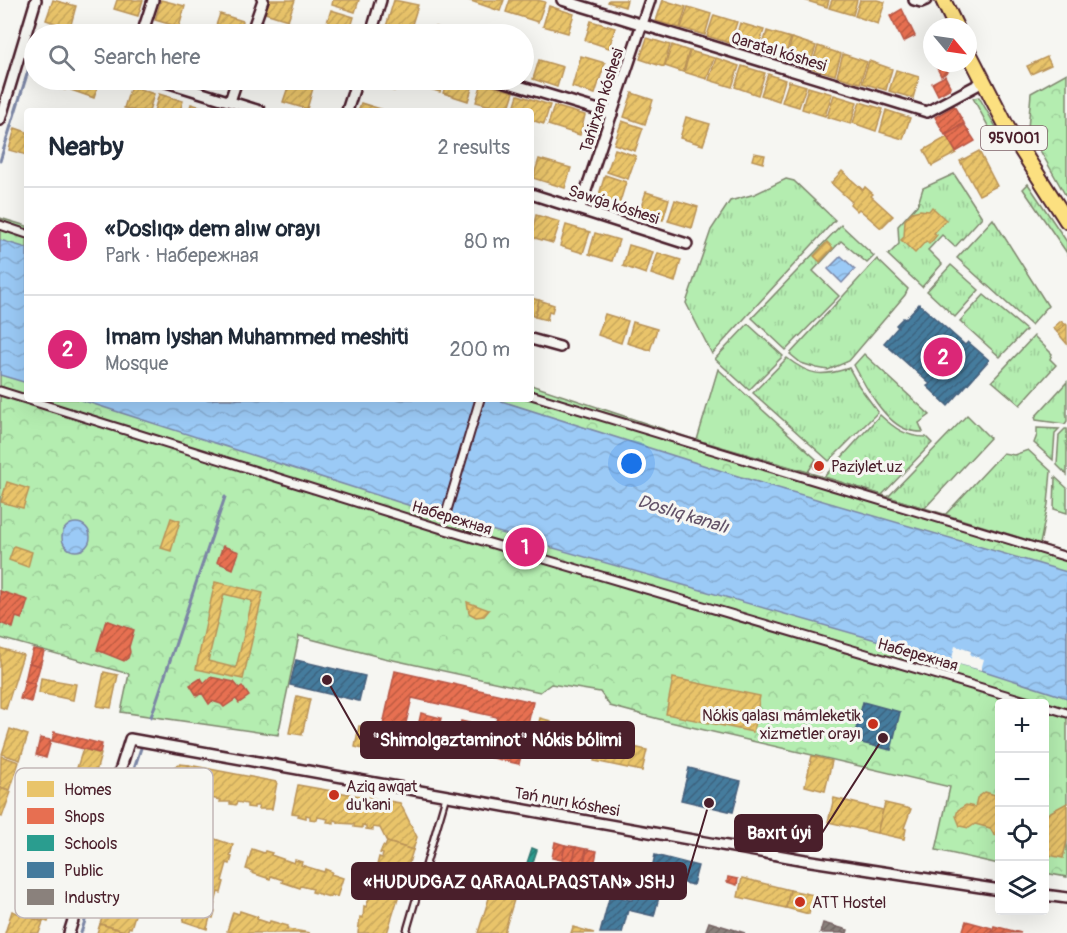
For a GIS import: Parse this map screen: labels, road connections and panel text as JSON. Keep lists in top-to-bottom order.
{
  "streets": {
    "main road": ["95V001"],
    "street": [
      "Qaratal kóshesi",
      "Tańirxan kóshesi",
      "Sawǵa kóshesi",
      "Набережная",
      "Tań nurı kóshesi"
    ]
  },
  "crossings": [
    ["Qaratal kóshesi", "Tańirxan kóshesi"],
    ["Qaratal kóshesi", "95V001"],
    ["Tańirxan kóshesi", "Sawǵa kóshesi"]
  ],
  "water": ["Doslıq kanalı"],
  "places": [
    "Paziylet.uz",
    "\"Shimolgaztaminot\" Nókis bólimi",
    "Nókis qalası mámleketik xizmetler orayı",
    "Baxıt úyi",
    "Aziq awqat du'kani",
    "«HUDUDGAZ QARAQALPAQSTAN» JSHJ",
    "ATT Hostel"
  ],
  "legend": [
    "Homes",
    "Shops",
    "Schools",
    "Public",
    "Industry"
  ],
  "north": "bottom right",
  "page": {
    "search": "Search here",
    "heading": ["Nearby", "2 results"],
    "list": [
      {
        "mark": "1",
        "name": "«Doslıq» dem alıw orayı",
        "note": "Park · Набережная",
        "value": "80 m"
      },
      {
        "mark": "2",
        "name": "Imam Iyshan Muhammed meshiti",
        "note": "Mosque",
        "value": "200 m"
      }
    ],
    "pins": ["2", "1"],
    "map_buttons": ["+", "−"]
  }
}
